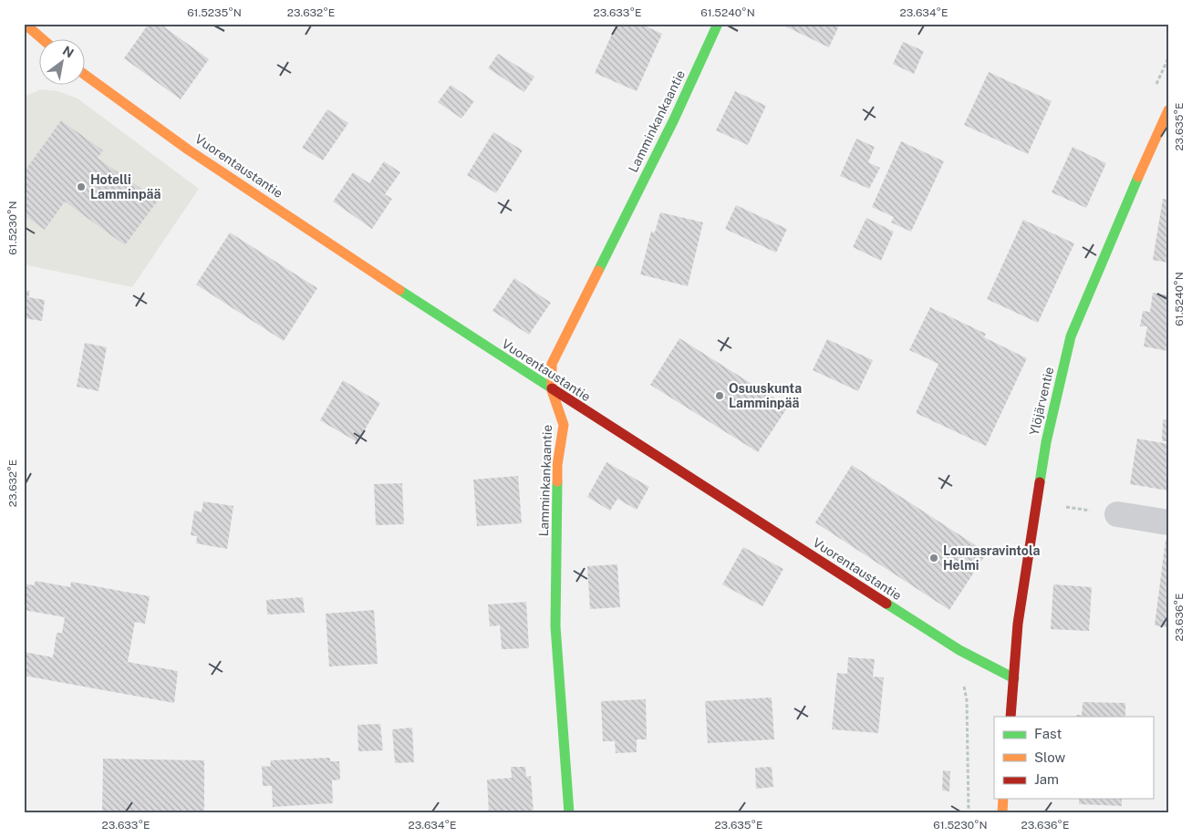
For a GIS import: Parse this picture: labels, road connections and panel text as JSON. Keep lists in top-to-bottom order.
{
  "streets": {
    "main road": ["Lamminkankaantie", "Vuorentaustantie", "Ylöjärventie"]
  },
  "crossings": [
    ["Lamminkankaantie", "Vuorentaustantie"],
    ["Vuorentaustantie", "Ylöjärventie"]
  ],
  "places": ["Hotelli Lamminpää", "Osuuskunta Lamminpää", "Lounasravintola Helmi"],
  "legend": ["Fast", "Slow", "Jam"],
  "north": "top right",
  "coordinates": [
    "61.5235°N",
    "23.632°E",
    "23.633°E",
    "61.5240°N",
    "23.634°E",
    "23.635°E",
    "61.5230°N",
    "23.636°E"
  ]
}
